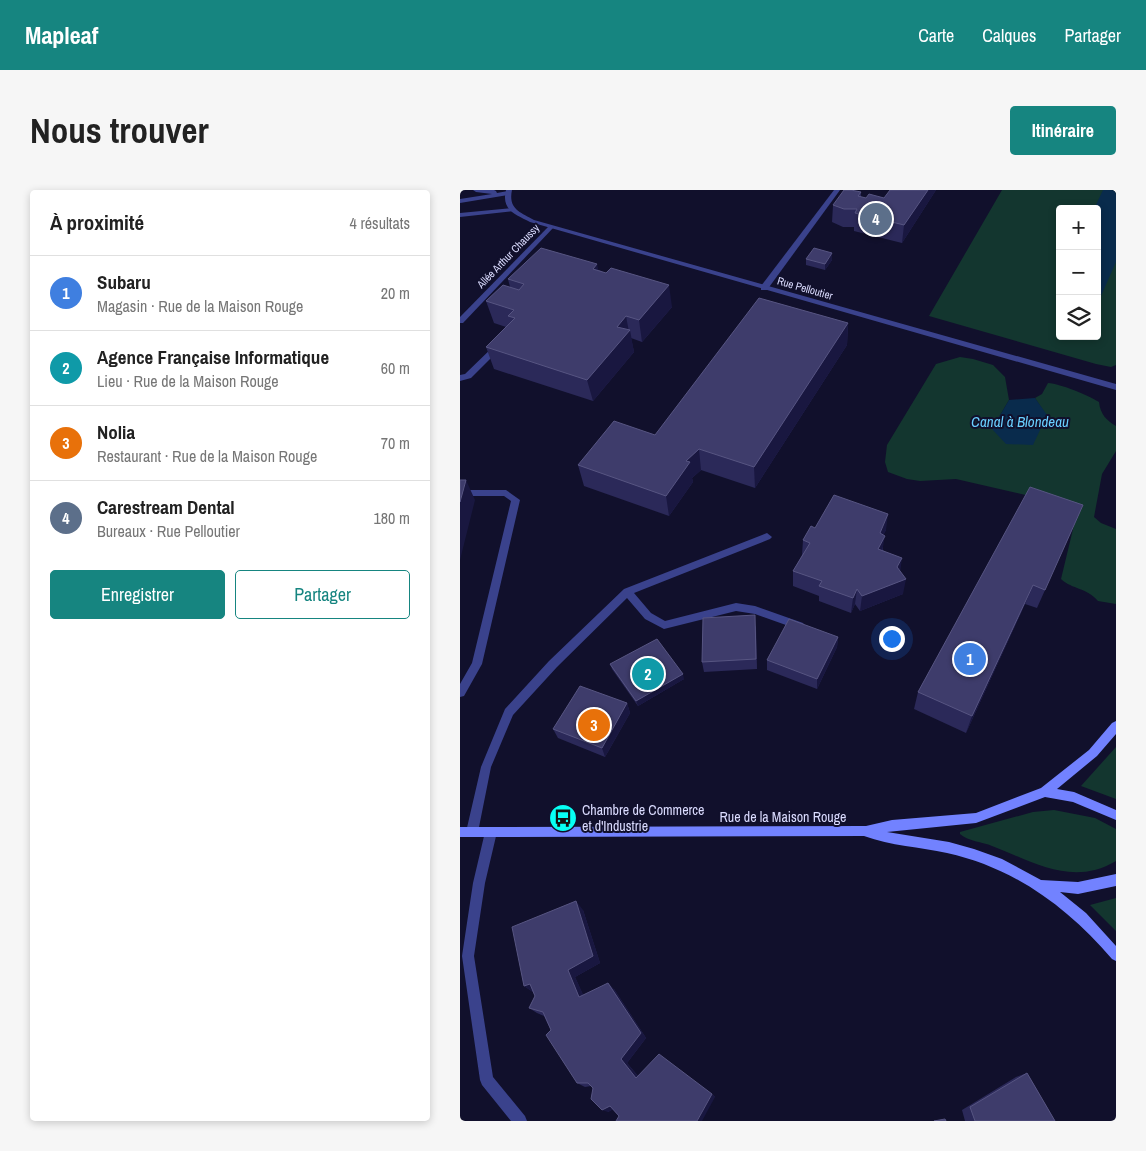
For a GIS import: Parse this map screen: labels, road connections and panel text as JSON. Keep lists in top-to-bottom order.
{
  "streets": {
    "street": ["Allée Arthur Chaussy", "Rue Pelloutier", "Rue de la Maison Rouge"]
  },
  "crossings": [
    ["Allée Arthur Chaussy", "Rue Pelloutier"]
  ],
  "water": ["Canal à Blondeau"],
  "places": {
    "bus stop": ["Chambre de Commerce et d'Industrie"]
  },
  "page": {
    "header": "Mapleaf",
    "nav": ["Carte", "Calques", "Partager"],
    "buttons": [
      "Itinéraire",
      ["Enregistrer", "Partager"]
    ],
    "title": "Nous trouver",
    "heading": ["À proximité", "4 résultats"],
    "pins": [
      "4",
      "1",
      "2",
      "3"
    ],
    "map_buttons": ["+", "−"],
    "list": [
      {
        "mark": "1",
        "name": "Subaru",
        "note": "Magasin · Rue de la Maison Rouge",
        "value": "20 m"
      },
      {
        "mark": "2",
        "name": "Agence Française Informatique",
        "note": "Lieu · Rue de la Maison Rouge",
        "value": "60 m"
      },
      {
        "mark": "3",
        "name": "Nolia",
        "note": "Restaurant · Rue de la Maison Rouge",
        "value": "70 m"
      },
      {
        "mark": "4",
        "name": "Carestream Dental",
        "note": "Bureaux · Rue Pelloutier",
        "value": "180 m"
      }
    ]
  }
}
